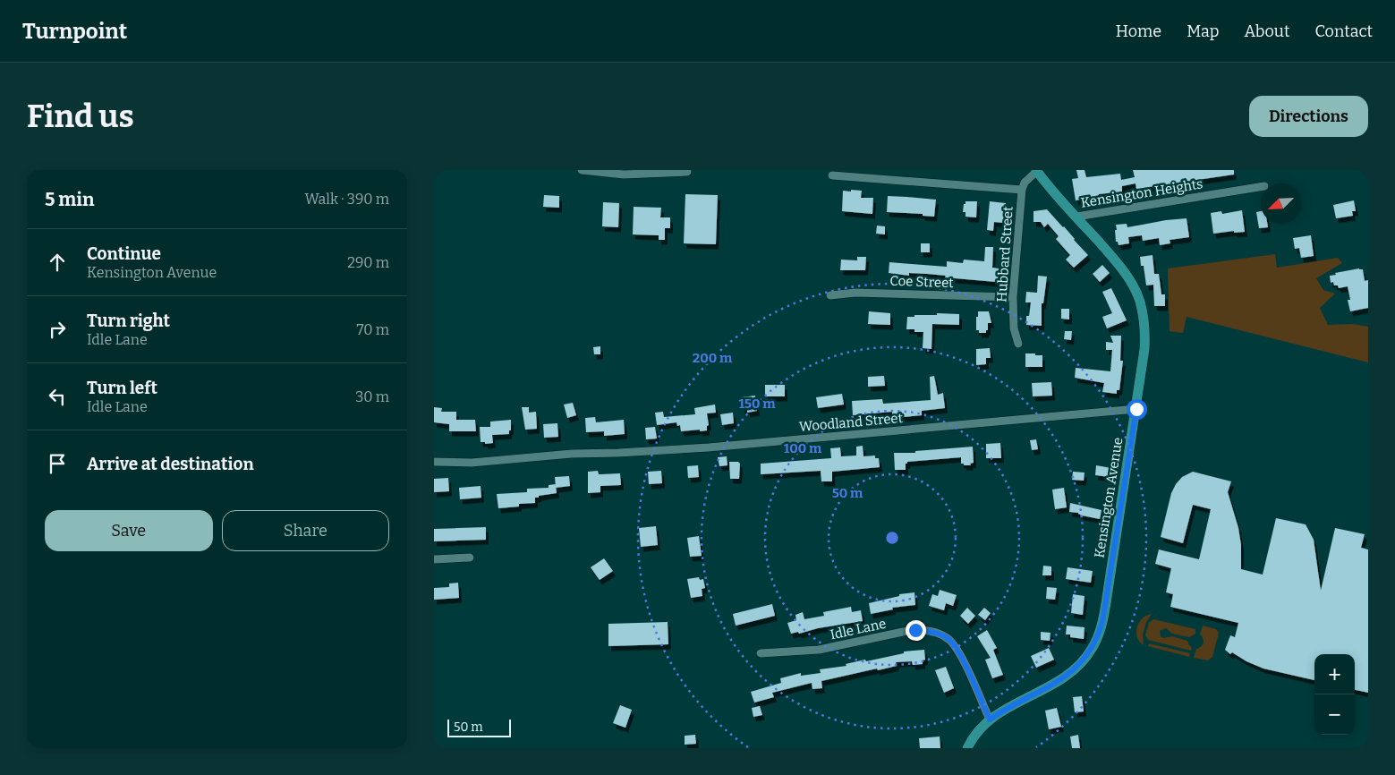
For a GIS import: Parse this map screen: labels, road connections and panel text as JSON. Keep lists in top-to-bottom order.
{
  "streets": {
    "main road": ["Kensington Avenue"],
    "street": [
      "Kensington Heights",
      "Hubbard Street",
      "Coe Street",
      "Woodland Street",
      "Idle Lane"
    ]
  },
  "crossings": [
    ["Kensington Heights", "Kensington Avenue"],
    ["Hubbard Street", "Coe Street"],
    ["Hubbard Street", "Kensington Avenue"],
    ["Woodland Street", "Kensington Avenue"],
    ["Kensington Avenue", "Idle Lane"]
  ],
  "scale_bar": "50 m",
  "north": "bottom left",
  "page": {
    "header": "Turnpoint",
    "nav": [
      "Home",
      "Map",
      "About",
      "Contact"
    ],
    "buttons": [
      "Directions",
      ["Save", "Share"]
    ],
    "title": "Find us",
    "heading": ["5 min", "Walk · 390 m"],
    "list": [
      ["Continue", "Kensington Avenue", "290 m"],
      ["Turn right", "Idle Lane", "70 m"],
      ["Turn left", "Idle Lane", "30 m"],
      "Arrive at destination"
    ],
    "map_buttons": ["+", "−"],
    "scale": "50 m"
  },
  "rings": [
    "200 m",
    "150 m",
    "100 m",
    "50 m"
  ]
}
